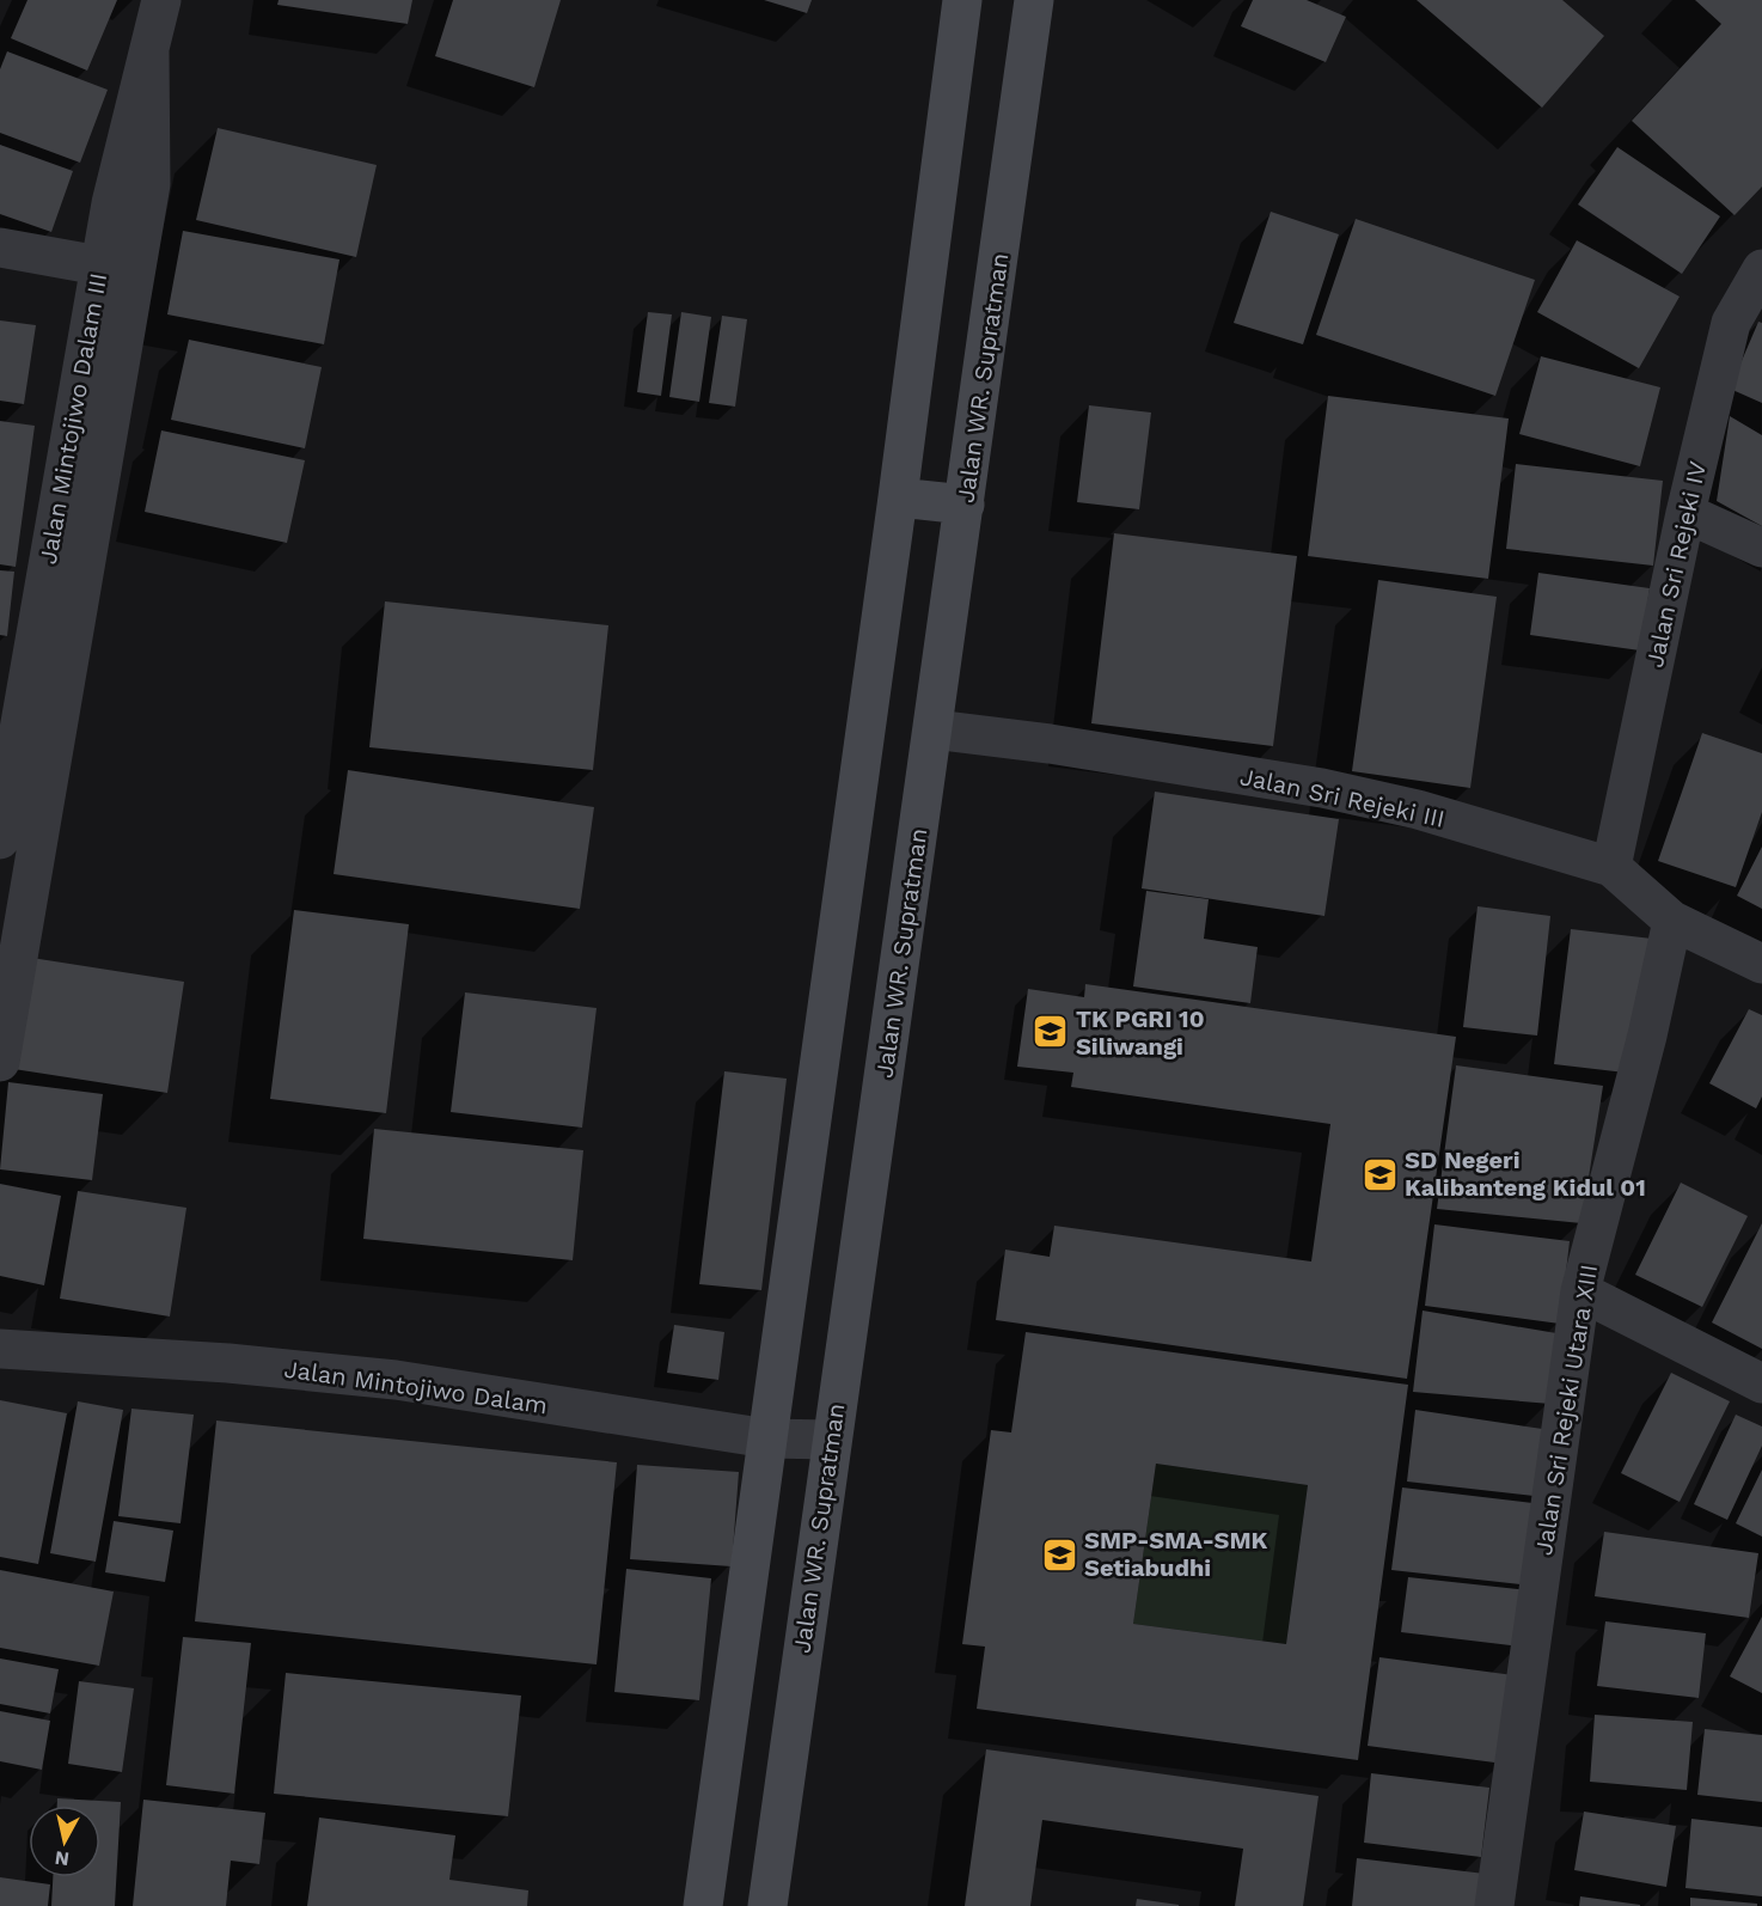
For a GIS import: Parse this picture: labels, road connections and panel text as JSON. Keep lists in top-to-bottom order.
{
  "streets": {
    "main road": ["Jalan WR. Supratman"],
    "street": [
      "Jalan Mintojiwo Dalam III",
      "Jalan Sri Rejeki IV",
      "Jalan Sri Rejeki III",
      "Jalan Mintojiwo Dalam",
      "Jalan Sri Rejeki Utara XIII"
    ]
  },
  "crossings": [
    ["Jalan WR. Supratman", "Jalan Sri Rejeki III"],
    ["Jalan WR. Supratman", "Jalan Mintojiwo Dalam"],
    ["Jalan Sri Rejeki IV", "Jalan Sri Rejeki III"],
    ["Jalan Sri Rejeki III", "Jalan Sri Rejeki Utara XIII"]
  ],
  "places": {
    "school or university": ["TK PGRI 10 Siliwangi", "SD Negeri Kalibanteng Kidul 01", "SMP-SMA-SMK Setiabudhi"]
  },
  "north": "bottom"
}
